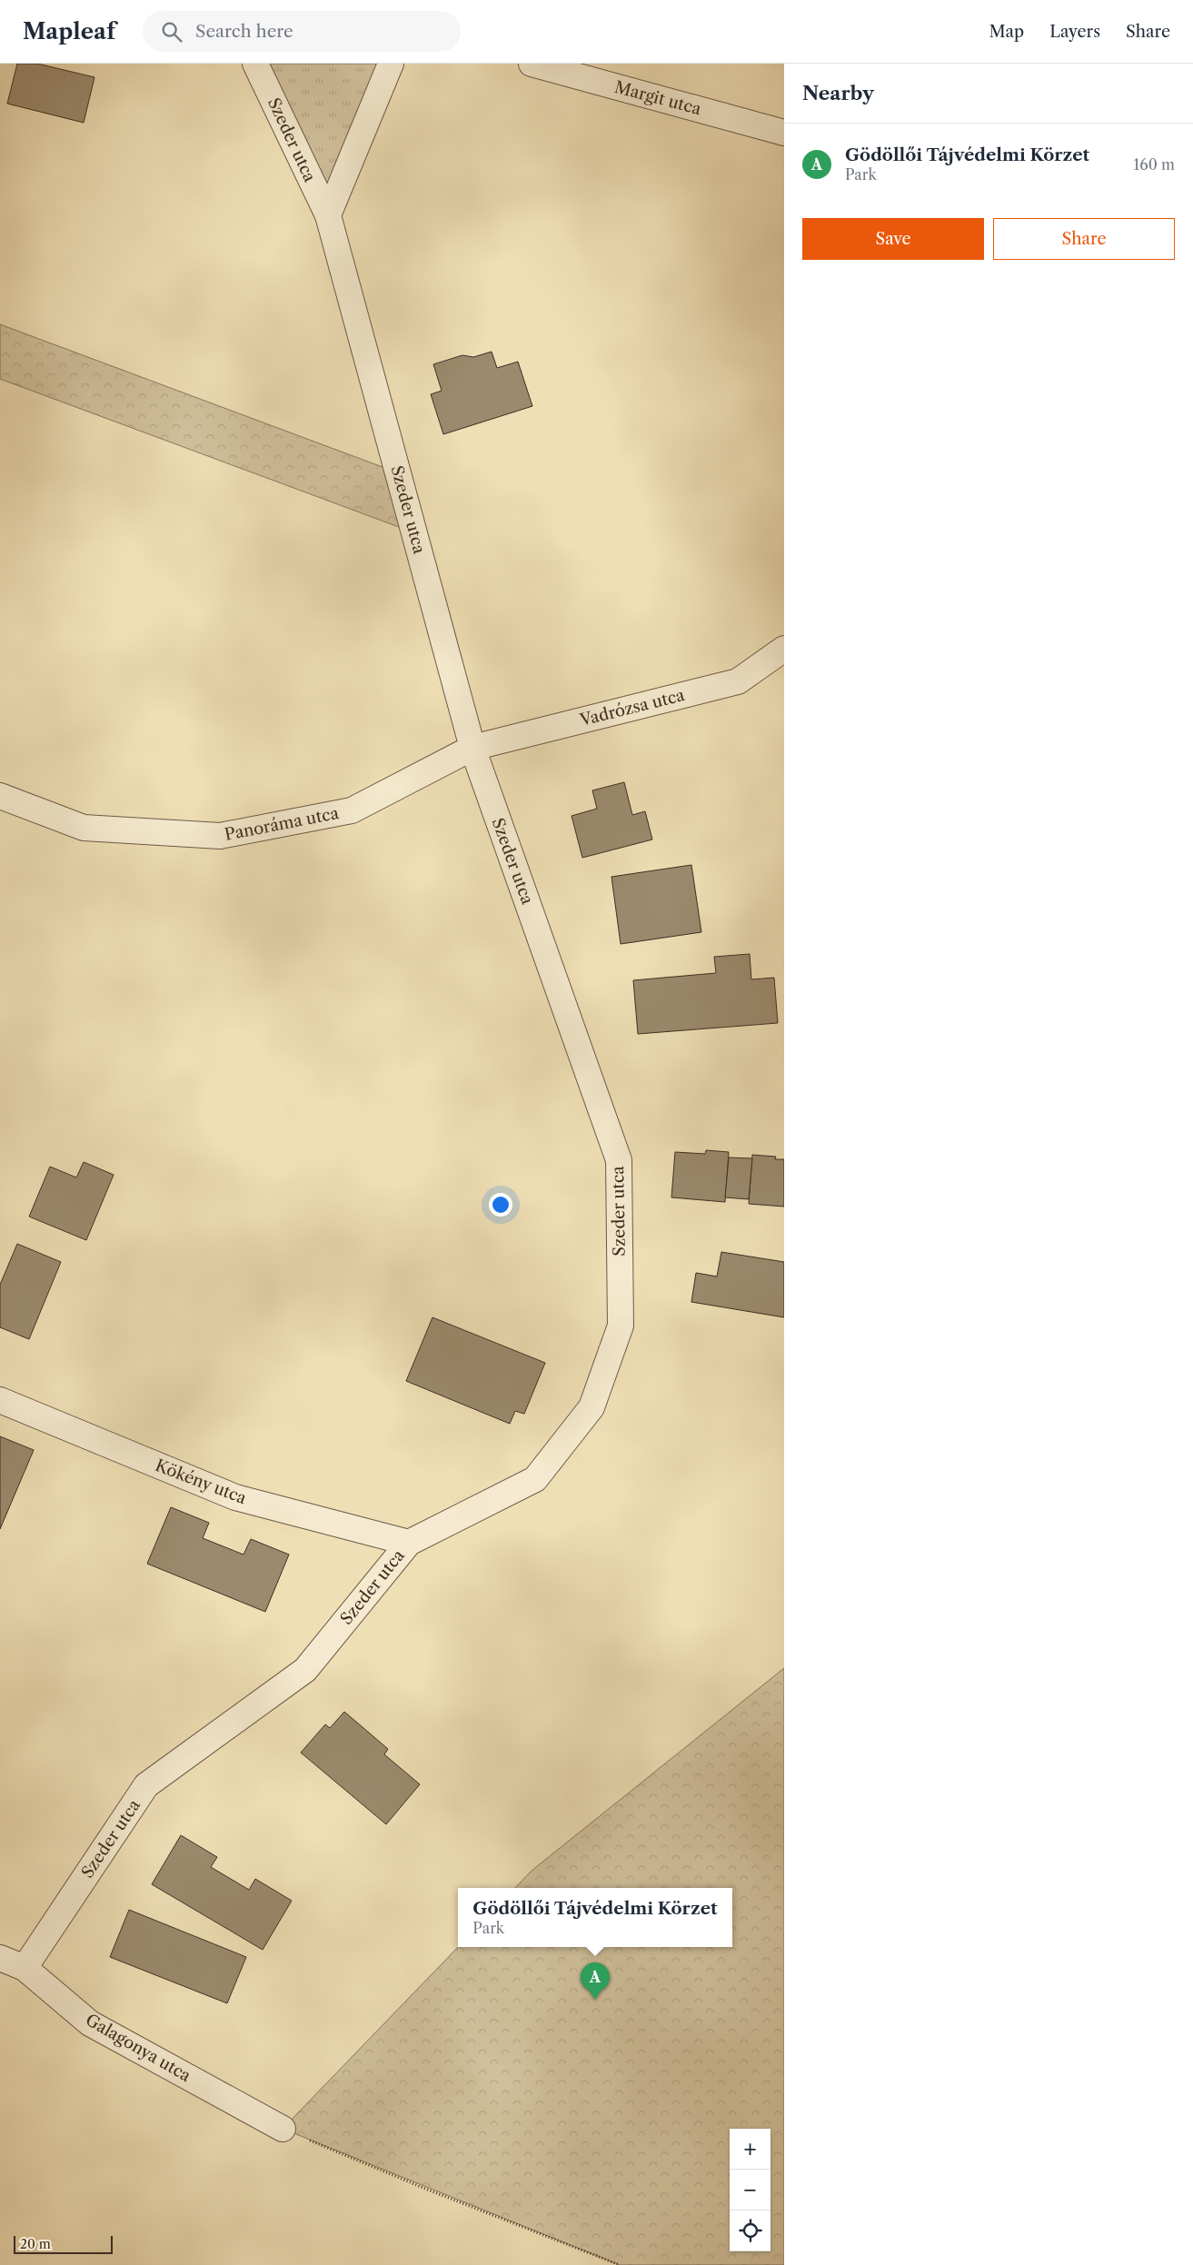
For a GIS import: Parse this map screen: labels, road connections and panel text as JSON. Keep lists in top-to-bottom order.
{
  "streets": {
    "street": [
      "Margit utca",
      "Szeder utca",
      "Vadrózsa utca",
      "Panoráma utca",
      "Kökény utca",
      "Galagonya utca"
    ]
  },
  "crossings": [
    ["Szeder utca", "Vadrózsa utca"],
    ["Szeder utca", "Panoráma utca"],
    ["Szeder utca", "Kökény utca"],
    ["Szeder utca", "Galagonya utca"],
    ["Vadrózsa utca", "Panoráma utca"]
  ],
  "scale_bar": "20 m",
  "page": {
    "header": "Mapleaf",
    "search": "Search here",
    "nav": ["Map", "Layers", "Share"],
    "heading": "Nearby",
    "list": [
      {
        "mark": "A",
        "name": "Gödöllői Tájvédelmi Körzet",
        "note": "Park",
        "value": "160 m"
      }
    ],
    "buttons": ["Save", "Share"],
    "popup": ["Gödöllői Tájvédelmi Körzet", "Park"],
    "pins": "A",
    "map_buttons": ["+", "−"],
    "scale": "20 m"
  }
}
